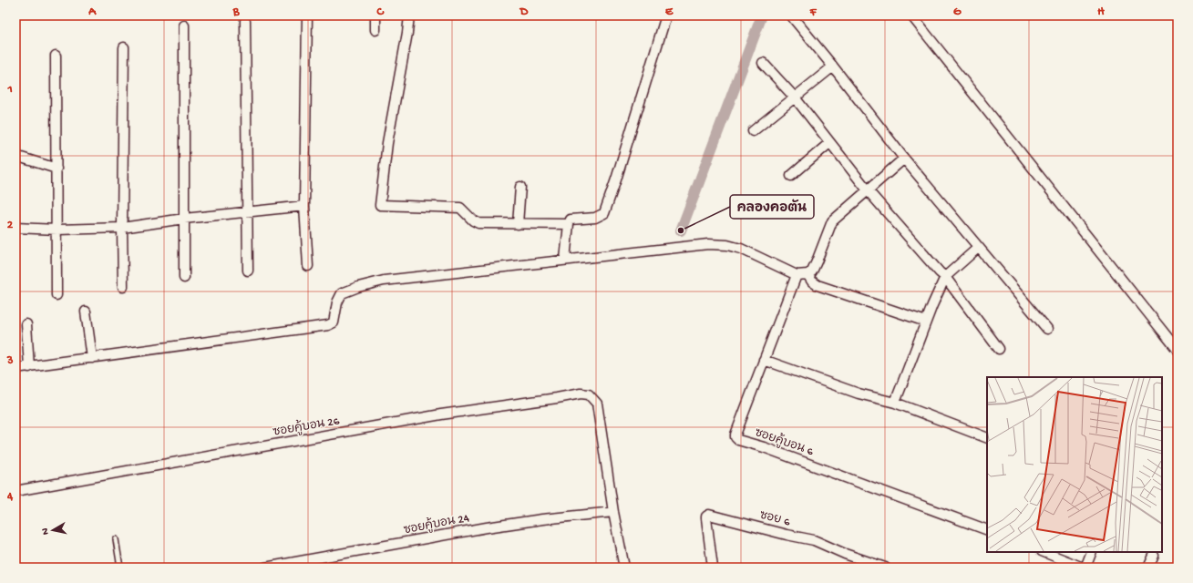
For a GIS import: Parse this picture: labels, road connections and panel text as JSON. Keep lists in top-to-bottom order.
{
  "streets": {
    "street": [
      "ซอยคู้บอน 26",
      "ซอยคู้บอน 6",
      "ซอย 6",
      "ซอยคู้บอน 24"
    ]
  },
  "crossings": [
    ["ซอยคู้บอน 26", "ซอยคู้บอน 24"]
  ],
  "places": ["คลองคอตัน"],
  "north": "left",
  "grid": {
    "columns": [
      "A",
      "B",
      "C",
      "D",
      "E",
      "F",
      "G",
      "H"
    ],
    "rows": [
      "1",
      "2",
      "3",
      "4"
    ]
  }
}
